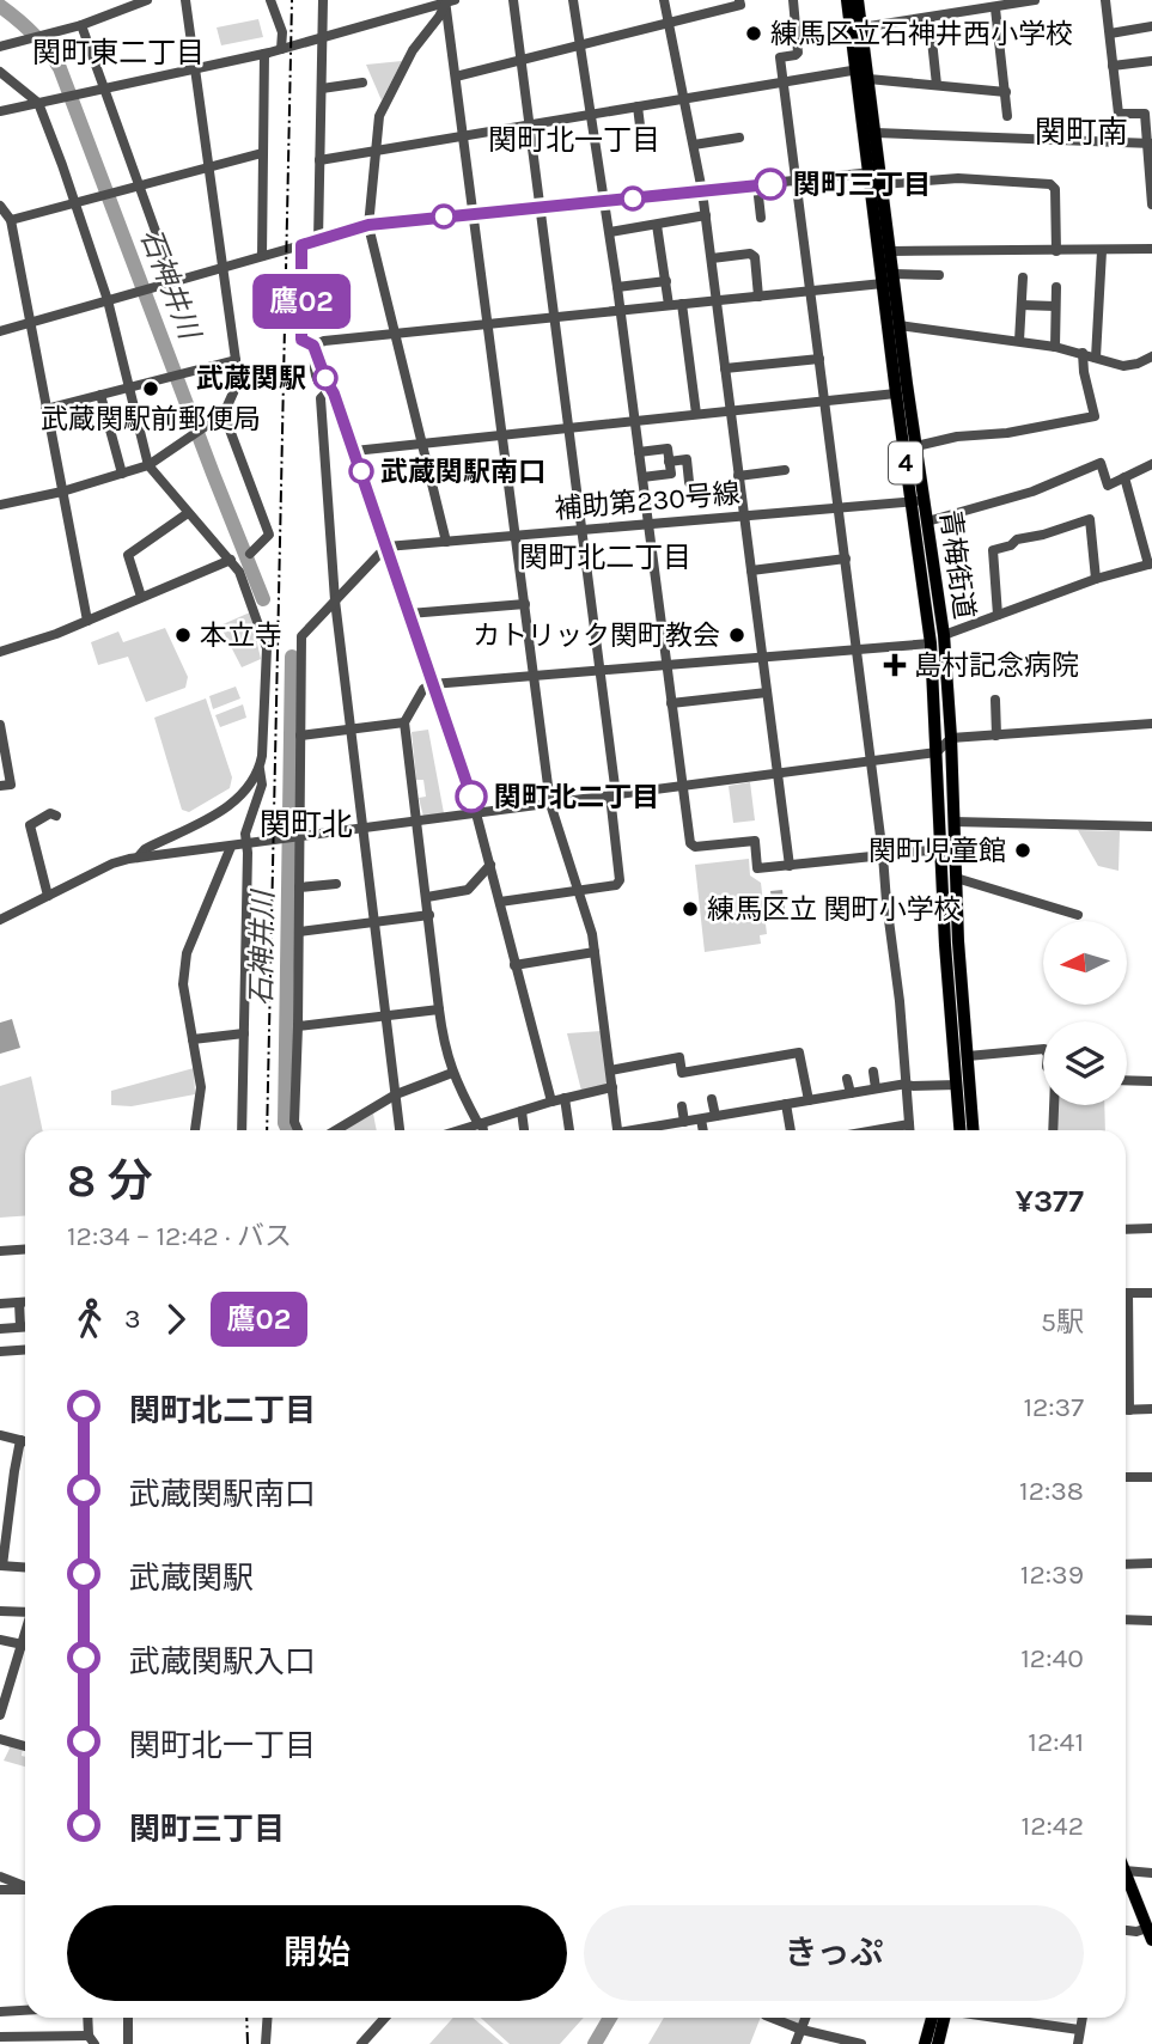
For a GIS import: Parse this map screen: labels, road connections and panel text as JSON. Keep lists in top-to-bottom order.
{
  "streets": {
    "main road": ["4", "青梅街道"],
    "street": ["補助第230号線"]
  },
  "crossings": [
    ["補助第230号線", "青梅街道"]
  ],
  "districts": [
    "関町東二丁目",
    "関町南",
    "関町北一丁目",
    "関町北二丁目",
    "関町北"
  ],
  "water": ["石神井川"],
  "places": {
    "other": [
      "練馬区立石神井西小学校",
      "関町三丁目",
      "武蔵関駅",
      "武蔵関駅前郵便局",
      "武蔵関駅南口",
      "本立寺",
      "カトリック関町教会",
      "関町北二丁目",
      "関町児童館",
      "練馬区立 関町小学校"
    ],
    "health": ["島村記念病院"]
  },
  "lines": ["bus line 鷹02"],
  "north": "left",
  "page": {
    "on_map": "鷹02",
    "heading": ["8 分", "12:34 – 12:42 · バス", "¥377"],
    "legs": ["3", "鷹02", "5駅"],
    "list": [
      {
        "name": "関町北二丁目",
        "value": "12:37"
      },
      {
        "name": "武蔵関駅南口",
        "value": "12:38"
      },
      {
        "name": "武蔵関駅",
        "value": "12:39"
      },
      {
        "name": "武蔵関駅入口",
        "value": "12:40"
      },
      {
        "name": "関町北一丁目",
        "value": "12:41"
      },
      {
        "name": "関町三丁目",
        "value": "12:42"
      }
    ],
    "buttons": ["開始", "きっぷ"]
  }
}
